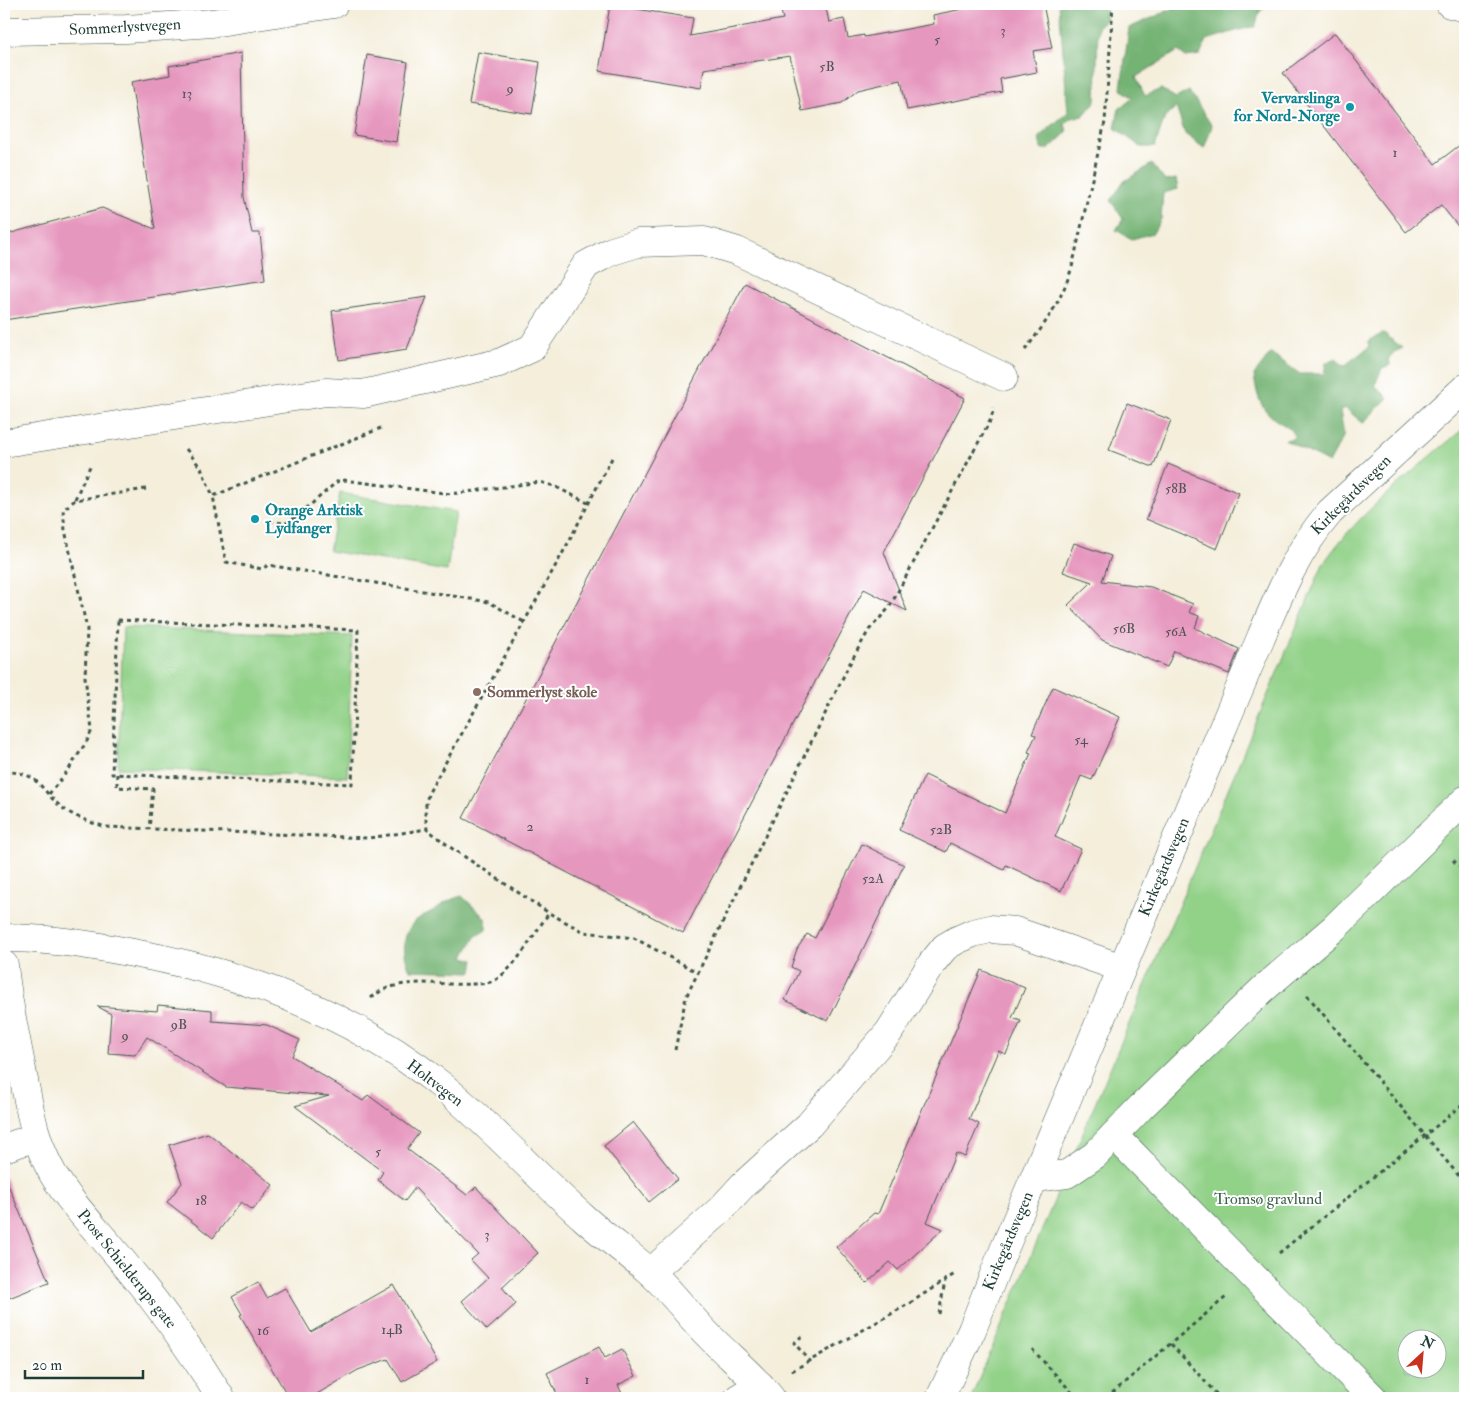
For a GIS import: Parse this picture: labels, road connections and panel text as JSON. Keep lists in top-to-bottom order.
{
  "streets": {
    "street": [
      "Sommerlystvegen",
      "Kirkegårdsvegen",
      "Holtvegen",
      "Prost Schielderups gate"
    ]
  },
  "parks": ["Tromsø gravlund"],
  "places": ["Vervarslinga for Nord-Norge", "Orange Arktisk Lydfanger", "Sommerlyst skole"],
  "house_numbers": [
    "3",
    "5",
    "5B",
    "9",
    "13",
    "1",
    "58B",
    "56B",
    "56A",
    "54",
    "2",
    "52B",
    "52A",
    "9B",
    "9",
    "5",
    "18",
    "3",
    "14B",
    "16",
    "1"
  ],
  "scale_bar": "20 m",
  "north": "top right"
}
